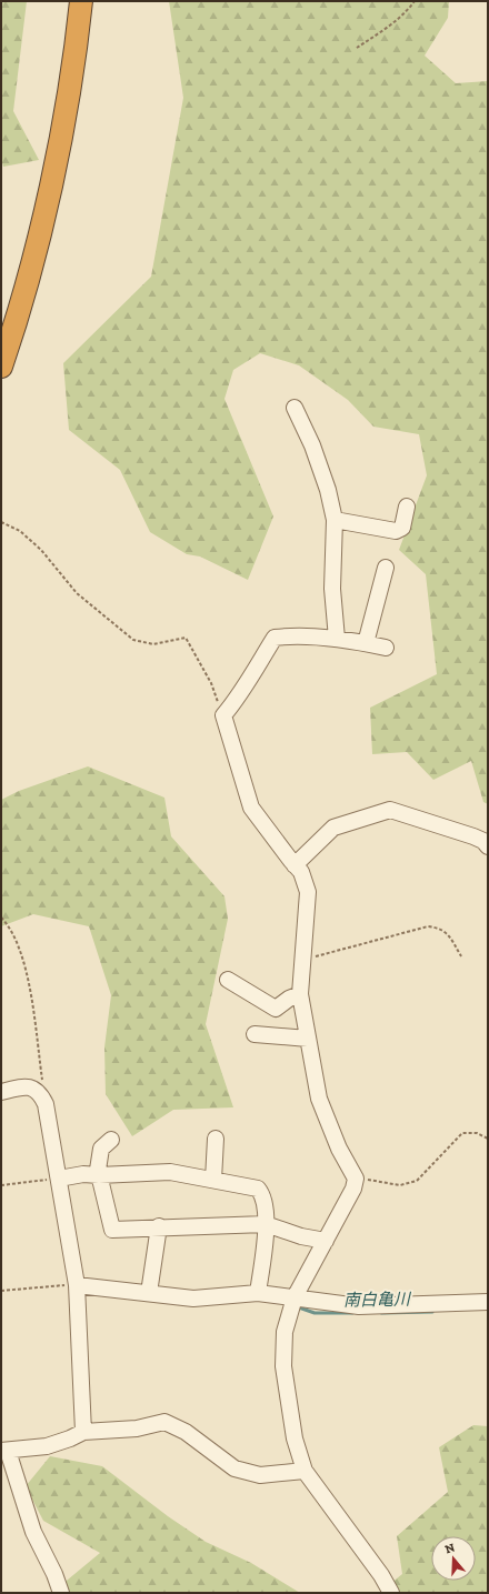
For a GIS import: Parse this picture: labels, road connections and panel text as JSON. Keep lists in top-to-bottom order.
{
  "water": ["南白亀川"],
  "north": "top"
}
